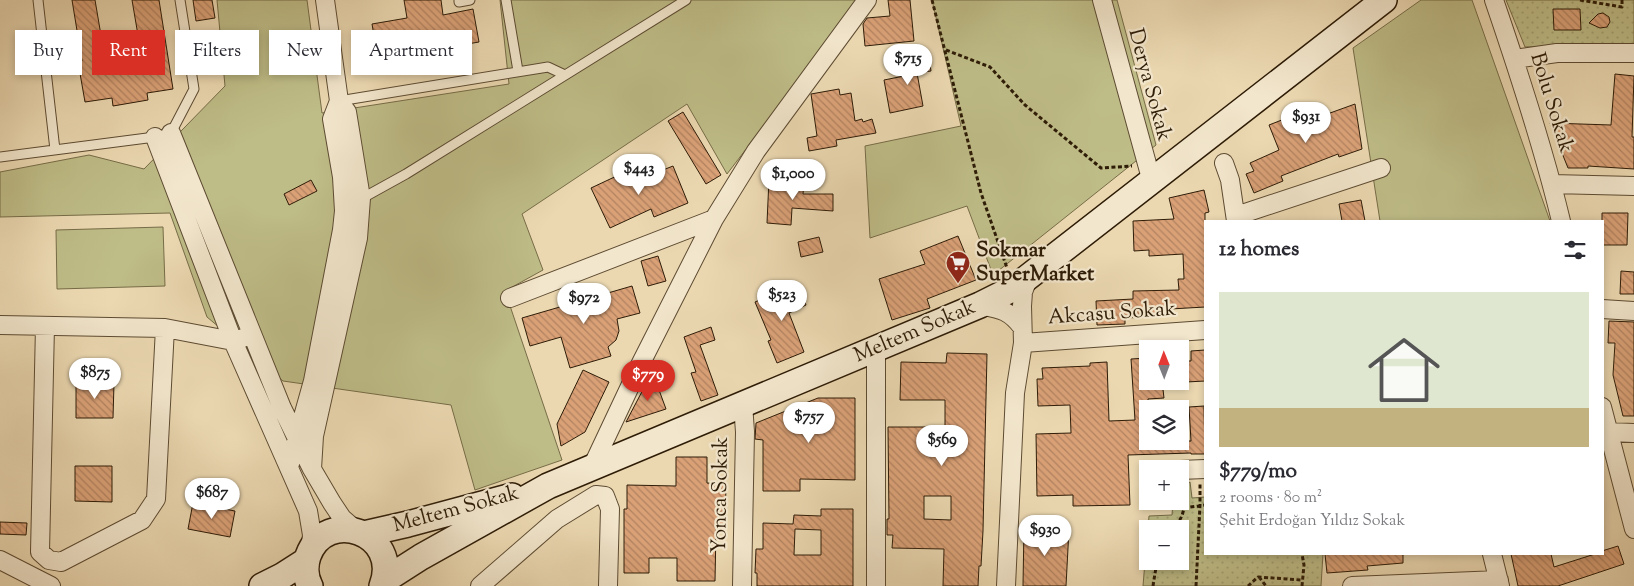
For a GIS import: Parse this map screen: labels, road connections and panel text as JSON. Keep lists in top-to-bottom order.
{
  "streets": {
    "main road": ["Meltem Sokak"],
    "street": [
      "Derya Sokak",
      "Bolu Sokak",
      "Akcasu Sokak",
      "Yonca Sokak"
    ]
  },
  "crossings": [
    ["Derya Sokak", "Meltem Sokak"],
    ["Meltem Sokak", "Yonca Sokak"]
  ],
  "places": {
    "supermarket": ["Sokmar SuperMarket"]
  },
  "north": "top",
  "page": {
    "chip": [
      "Buy",
      "Rent",
      "Filters",
      "New",
      "Apartment"
    ],
    "price": [
      "$715",
      "$931",
      "$443",
      "$1,000",
      "$523",
      "$972",
      "$875",
      "$779",
      "$757",
      "$569",
      "$687",
      "$930"
    ],
    "heading": "12 homes",
    "list": [
      {
        "name": "$779/mo",
        "note": "2 rooms · 80 m² · Şehit Erdoğan Yıldız Sokak"
      }
    ],
    "map_buttons": ["+", "−"]
  }
}
